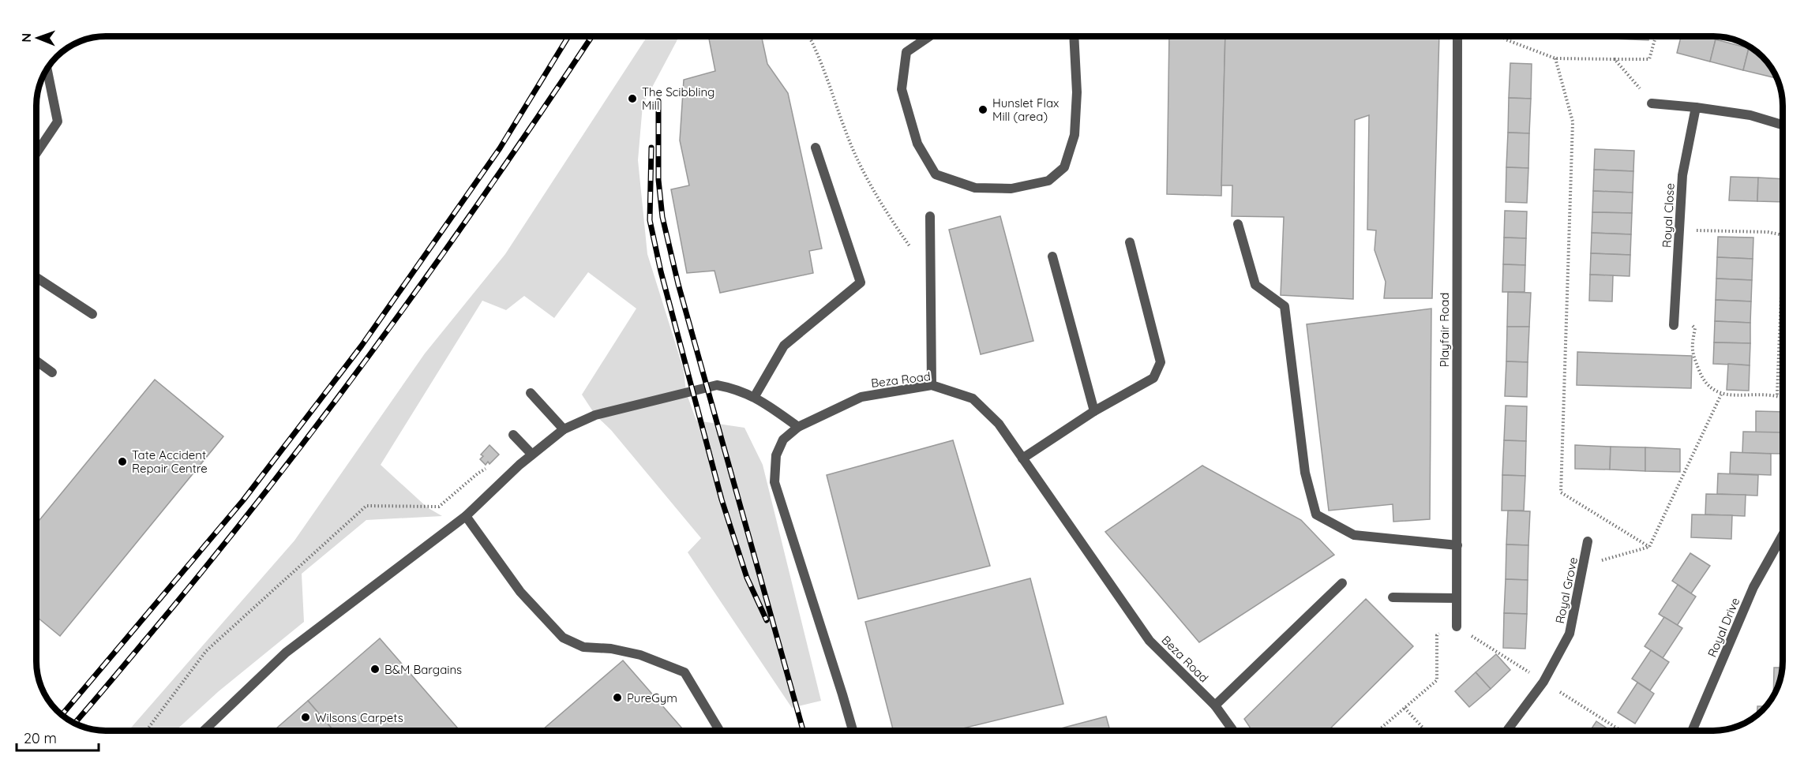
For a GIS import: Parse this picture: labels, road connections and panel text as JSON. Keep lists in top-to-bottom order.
{
  "streets": {
    "street": [
      "Royal Close",
      "Playfair Road",
      "Beza Road",
      "Royal Grove",
      "Royal Drive"
    ]
  },
  "places": [
    "The Scibbling Mill",
    "Hunslet Flax Mill (area)",
    "Tate Accident Repair Centre",
    "B&M Bargains",
    "PureGym",
    "Wilsons Carpets"
  ],
  "scale_bar": "20 m",
  "north": "left"
}
